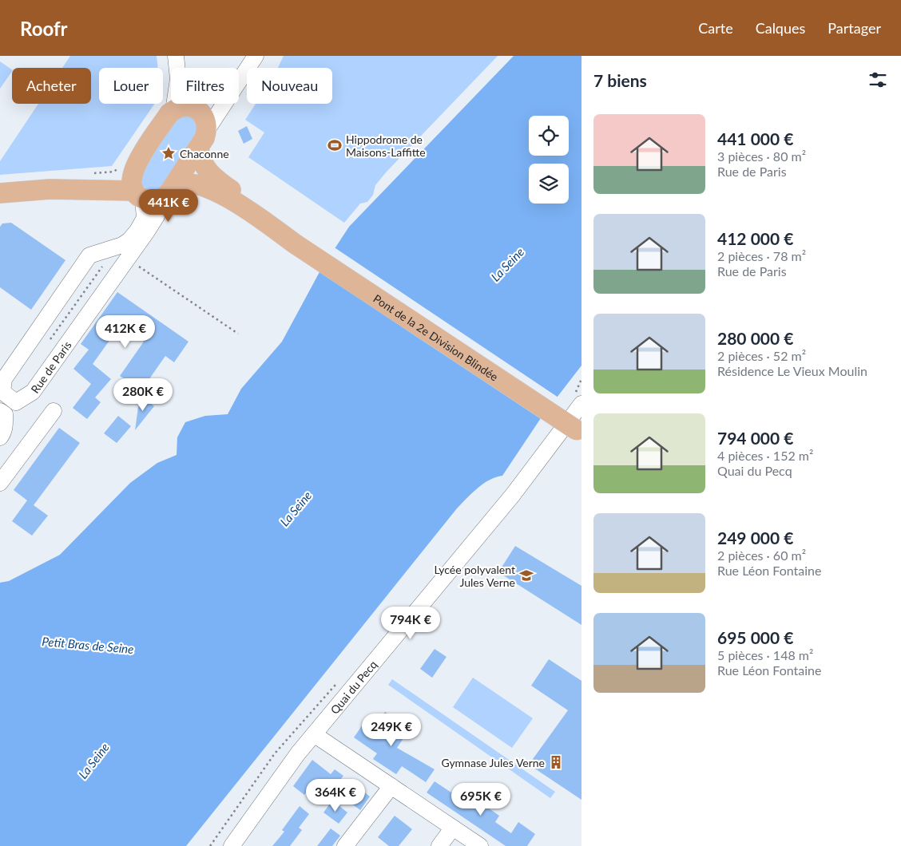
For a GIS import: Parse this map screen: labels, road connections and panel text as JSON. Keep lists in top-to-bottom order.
{
  "streets": {
    "main road": ["Pont de la 2e Division Blindée"],
    "street": ["Rue de Paris", "Quai du Pecq"]
  },
  "crossings": [
    ["Pont de la 2e Division Blindée", "Quai du Pecq"]
  ],
  "water": ["La Seine", "Petit Bras de Seine"],
  "places": {
    "sports": ["Hippodrome de Maisons-Laffitte"],
    "place": ["Chaconne"],
    "school or university": ["Lycée polyvalent Jules Verne"],
    "building": ["Gymnase Jules Verne"]
  },
  "page": {
    "header": "Roofr",
    "nav": ["Carte", "Calques", "Partager"],
    "heading": "7 biens",
    "chip": [
      "Acheter",
      "Louer",
      "Filtres",
      "Nouveau"
    ],
    "list": [
      {
        "name": "441 000 €",
        "note": "3 pièces · 80 m² · Rue de Paris"
      },
      {
        "name": "412 000 €",
        "note": "2 pièces · 78 m² · Rue de Paris"
      },
      {
        "name": "280 000 €",
        "note": "2 pièces · 52 m² · Résidence Le Vieux Moulin"
      },
      {
        "name": "794 000 €",
        "note": "4 pièces · 152 m² · Quai du Pecq"
      },
      {
        "name": "249 000 €",
        "note": "2 pièces · 60 m² · Rue Léon Fontaine"
      },
      {
        "name": "695 000 €",
        "note": "5 pièces · 148 m² · Rue Léon Fontaine"
      }
    ],
    "price": [
      "441K €",
      "412K €",
      "280K €",
      "794K €",
      "249K €",
      "364K €",
      "695K €"
    ]
  }
}
